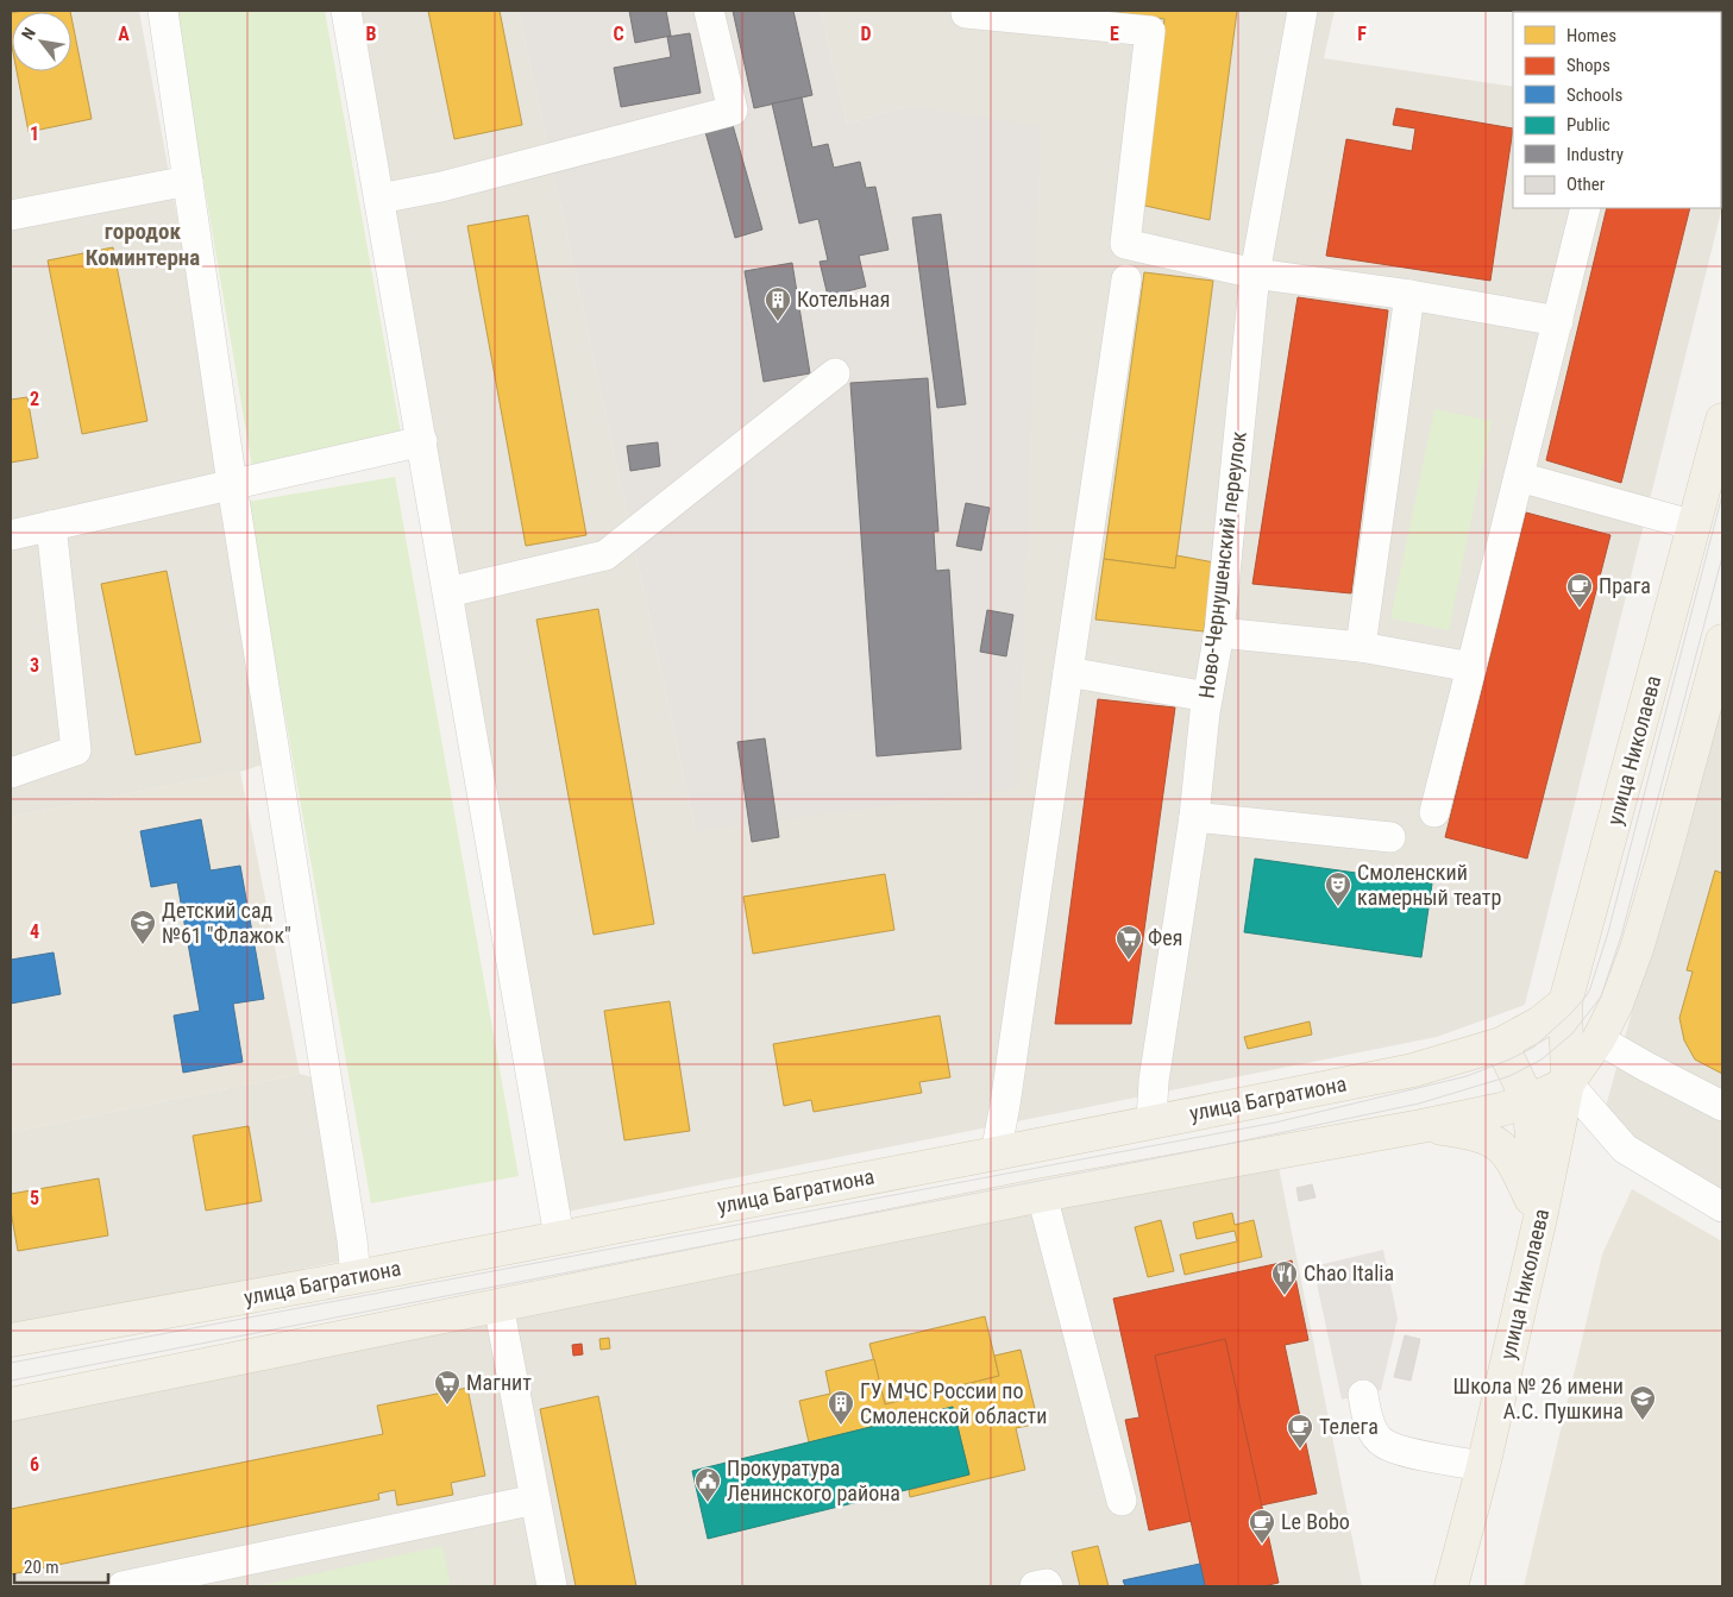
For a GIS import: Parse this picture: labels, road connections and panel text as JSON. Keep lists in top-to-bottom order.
{
  "streets": {
    "main road": ["улица Николаева", "улица Багратиона"],
    "street": ["Ново-Чернушенский переулок"]
  },
  "crossings": [
    ["Ново-Чернушенский переулок", "улица Багратиона"],
    ["улица Николаева", "улица Багратиона"]
  ],
  "districts": ["городок Коминтерна"],
  "places": {
    "building": ["Котельная", "ГУ МЧС России по Смоленской области"],
    "cafe": ["Прага", "Телега", "Le Bobo"],
    "theatre": ["Смоленский камерный театр"],
    "school or university": ["Детский сад №61 \"Флажок\"", "Школа № 26 имени А.С. Пушкина"],
    "supermarket": ["Фея", "Магнит"],
    "restaurant": ["Chao Italia"],
    "public building": ["Прокуратура Ленинского района"]
  },
  "legend": [
    "Homes",
    "Shops",
    "Schools",
    "Public",
    "Industry",
    "Other"
  ],
  "scale_bar": "20 m",
  "north": "top left",
  "grid": {
    "columns": [
      "A",
      "B",
      "C",
      "D",
      "E",
      "F"
    ],
    "rows": [
      "1",
      "2",
      "3",
      "4",
      "5",
      "6"
    ]
  }
}
